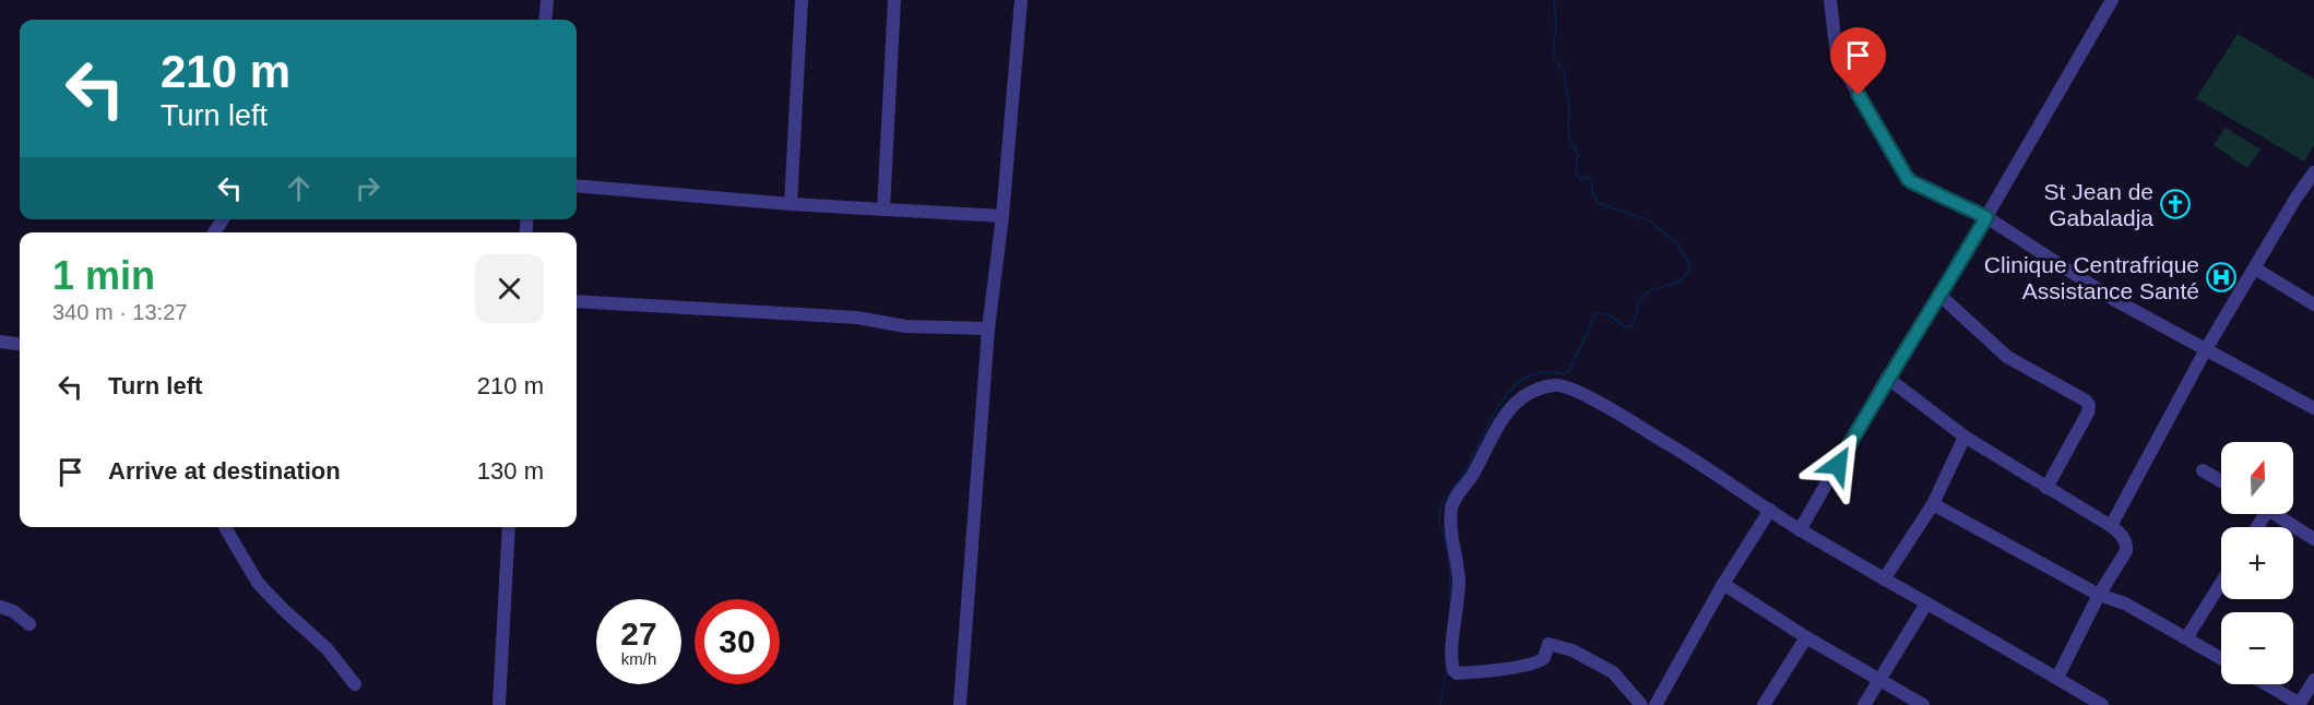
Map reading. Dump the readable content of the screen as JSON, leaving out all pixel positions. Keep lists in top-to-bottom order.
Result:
{
  "places": {
    "church": ["St Jean de Gabaladja"],
    "hospital": ["Clinique Centrafrique Assistance Santé"]
  },
  "north": "top",
  "page": {
    "turn": ["210 m", "Turn left"],
    "heading": ["1 min", "340 m · 13:27"],
    "list": [
      {
        "name": "Turn left",
        "value": "210 m"
      },
      {
        "name": "Arrive at destination",
        "value": "130 m"
      }
    ],
    "map_buttons": ["+", "−"],
    "speed": "27 km/h",
    "limit": "30"
  }
}
